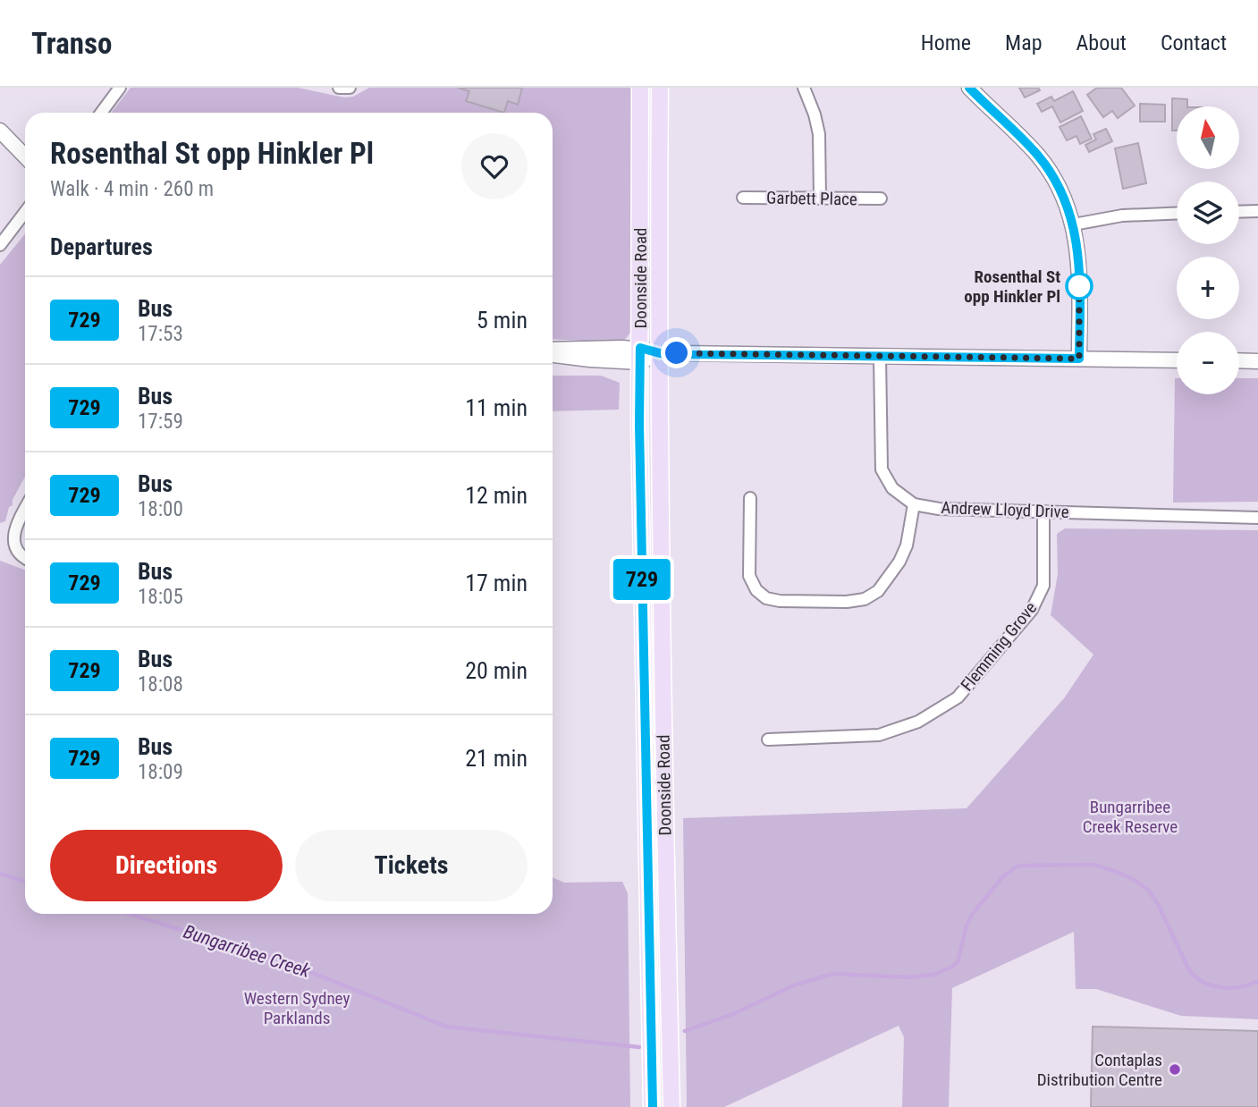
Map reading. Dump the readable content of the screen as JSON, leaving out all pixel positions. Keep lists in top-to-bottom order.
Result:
{
  "streets": {
    "main road": ["Doonside Road"],
    "street": ["Garbett Place", "Andrew Lloyd Drive", "Flemming Grove"]
  },
  "crossings": [
    ["Andrew Lloyd Drive", "Flemming Grove"]
  ],
  "water": ["Bungarribee Creek"],
  "parks": ["Bungarribee Creek Reserve", "Western Sydney Parklands"],
  "places": ["Rosenthal St opp Hinkler Pl", "Contaplas Distribution Centre"],
  "lines": ["bus line 729"],
  "north": "top",
  "page": {
    "header": "Transo",
    "nav": [
      "Home",
      "Map",
      "About",
      "Contact"
    ],
    "on_map": "729",
    "map_buttons": ["+", "−"],
    "heading": [
      ["Rosenthal St opp Hinkler Pl", "Walk · 4 min · 260 m"],
      "Departures"
    ],
    "list": [
      {
        "mark": "729",
        "name": "Bus",
        "note": "17:53",
        "value": "5 min"
      },
      {
        "mark": "729",
        "name": "Bus",
        "note": "17:59",
        "value": "11 min"
      },
      {
        "mark": "729",
        "name": "Bus",
        "note": "18:00",
        "value": "12 min"
      },
      {
        "mark": "729",
        "name": "Bus",
        "note": "18:05",
        "value": "17 min"
      },
      {
        "mark": "729",
        "name": "Bus",
        "note": "18:08",
        "value": "20 min"
      },
      {
        "mark": "729",
        "name": "Bus",
        "note": "18:09",
        "value": "21 min"
      }
    ],
    "buttons": ["Directions", "Tickets"]
  }
}
